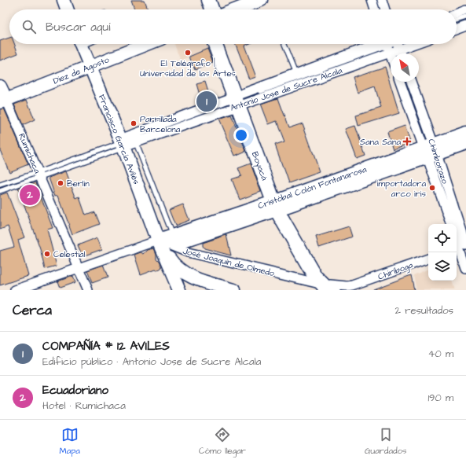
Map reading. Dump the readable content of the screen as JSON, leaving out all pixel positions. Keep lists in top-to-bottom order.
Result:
{
  "streets": {
    "main road": ["Boyacá"],
    "street": [
      "Diez de Agosto",
      "Antonio Jose de Sucre Alcala",
      "Francisco García Avilés",
      "Rumichaca",
      "Chimborazo",
      "Cristóbal Colón Fontanarosa",
      "José Joaquín de Olmedo",
      "Chiriboga"
    ]
  },
  "crossings": [
    ["Diez de Agosto", "Francisco García Avilés"],
    ["Diez de Agosto", "Rumichaca"],
    ["Antonio Jose de Sucre Alcala", "Francisco García Avilés"],
    ["Antonio Jose de Sucre Alcala", "Rumichaca"],
    ["Antonio Jose de Sucre Alcala", "Boyacá"],
    ["Francisco García Avilés", "Cristóbal Colón Fontanarosa"],
    ["Francisco García Avilés", "José Joaquín de Olmedo"],
    ["Rumichaca", "Cristóbal Colón Fontanarosa"],
    ["Chimborazo", "Cristóbal Colón Fontanarosa"],
    ["Boyacá", "Cristóbal Colón Fontanarosa"],
    ["Boyacá", "José Joaquín de Olmedo"],
    ["Boyacá", "Chiriboga"],
    ["Cristóbal Colón Fontanarosa", "José Joaquín de Olmedo"],
    ["José Joaquín de Olmedo", "Chiriboga"]
  ],
  "places": {
    "other": [
      "El Telégrafo | Universidad de las Artes",
      "Parrillada Barcelona",
      "Berlin",
      "importadora arco iris",
      "Celestial"
    ],
    "health": ["Sana Sana"]
  },
  "north": "top left",
  "page": {
    "search": "Buscar aquí",
    "pins": ["1", "2"],
    "heading": ["Cerca", "2 resultados"],
    "list": [
      {
        "mark": "1",
        "name": "COMPAÑÍA # 12 AVILES",
        "note": "Edificio público · Antonio Jose de Sucre Alcala",
        "value": "40 m"
      },
      {
        "mark": "2",
        "name": "Ecuadoriano",
        "note": "Hotel · Rumichaca",
        "value": "190 m"
      }
    ],
    "nav": ["Mapa", "Cómo llegar", "Guardados"]
  }
}
